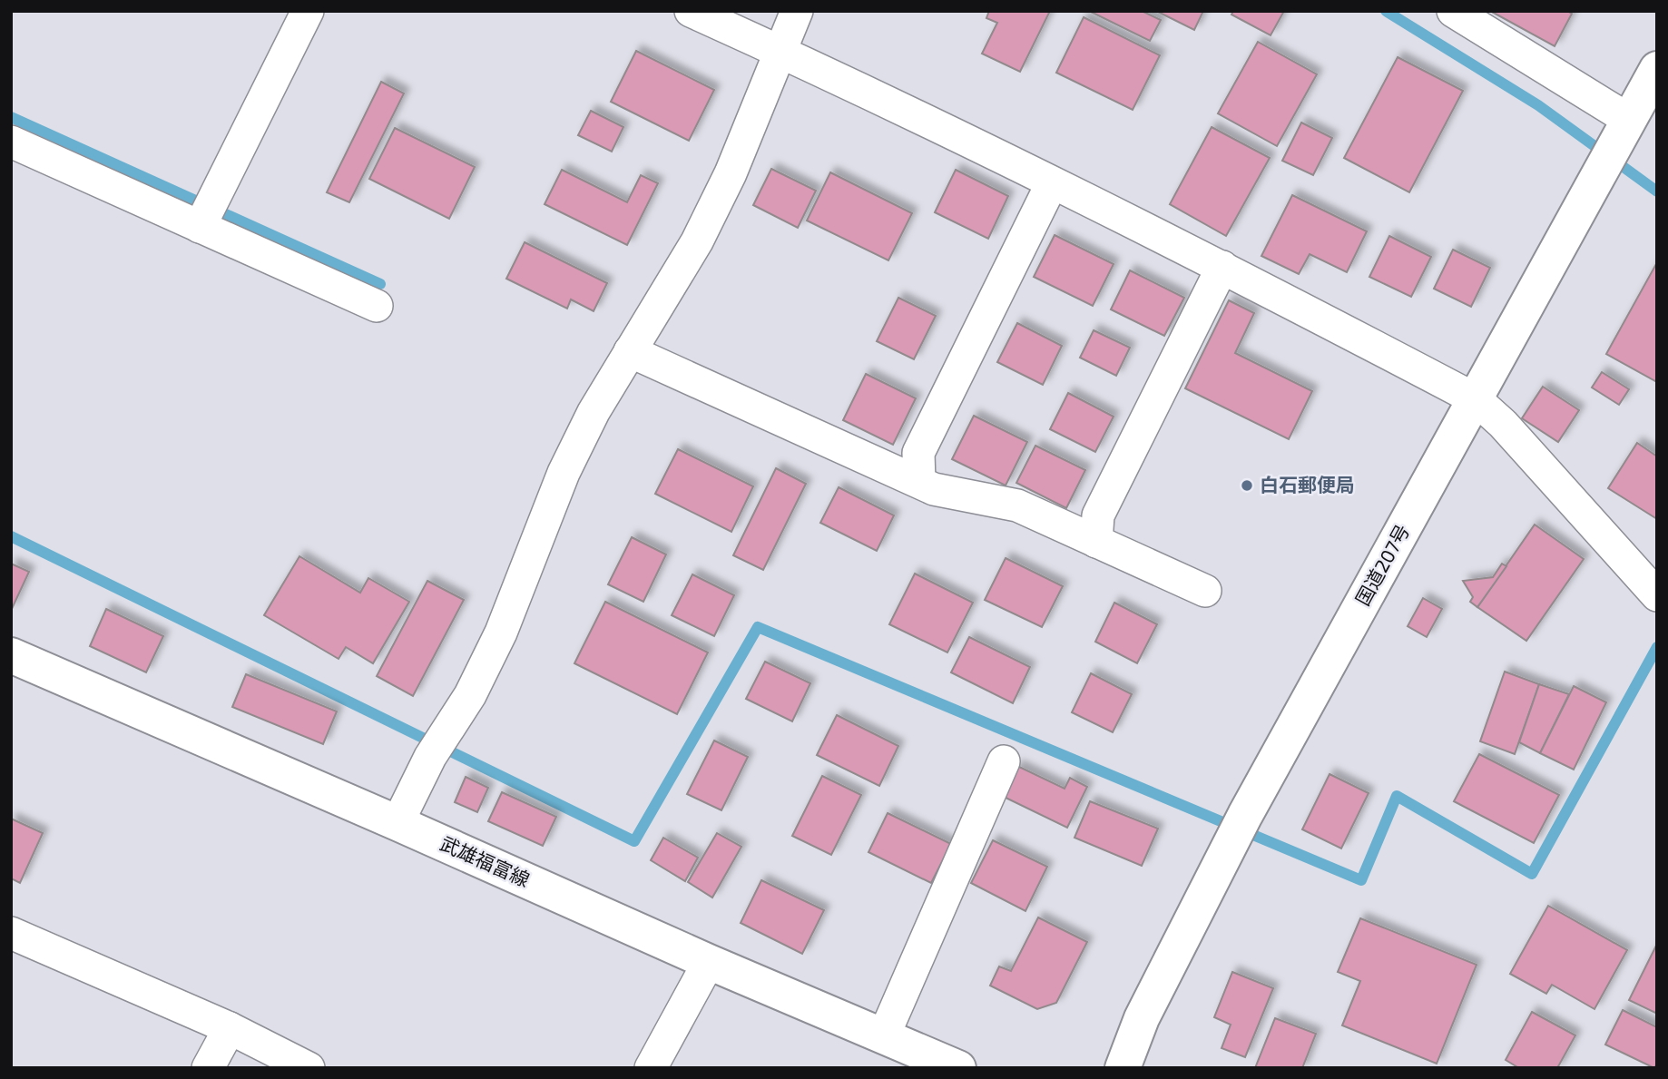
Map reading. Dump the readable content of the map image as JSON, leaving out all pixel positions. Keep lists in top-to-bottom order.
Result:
{
  "streets": {
    "main road": ["国道207号", "武雄福富線"]
  },
  "places": ["白石郵便局"]
}
